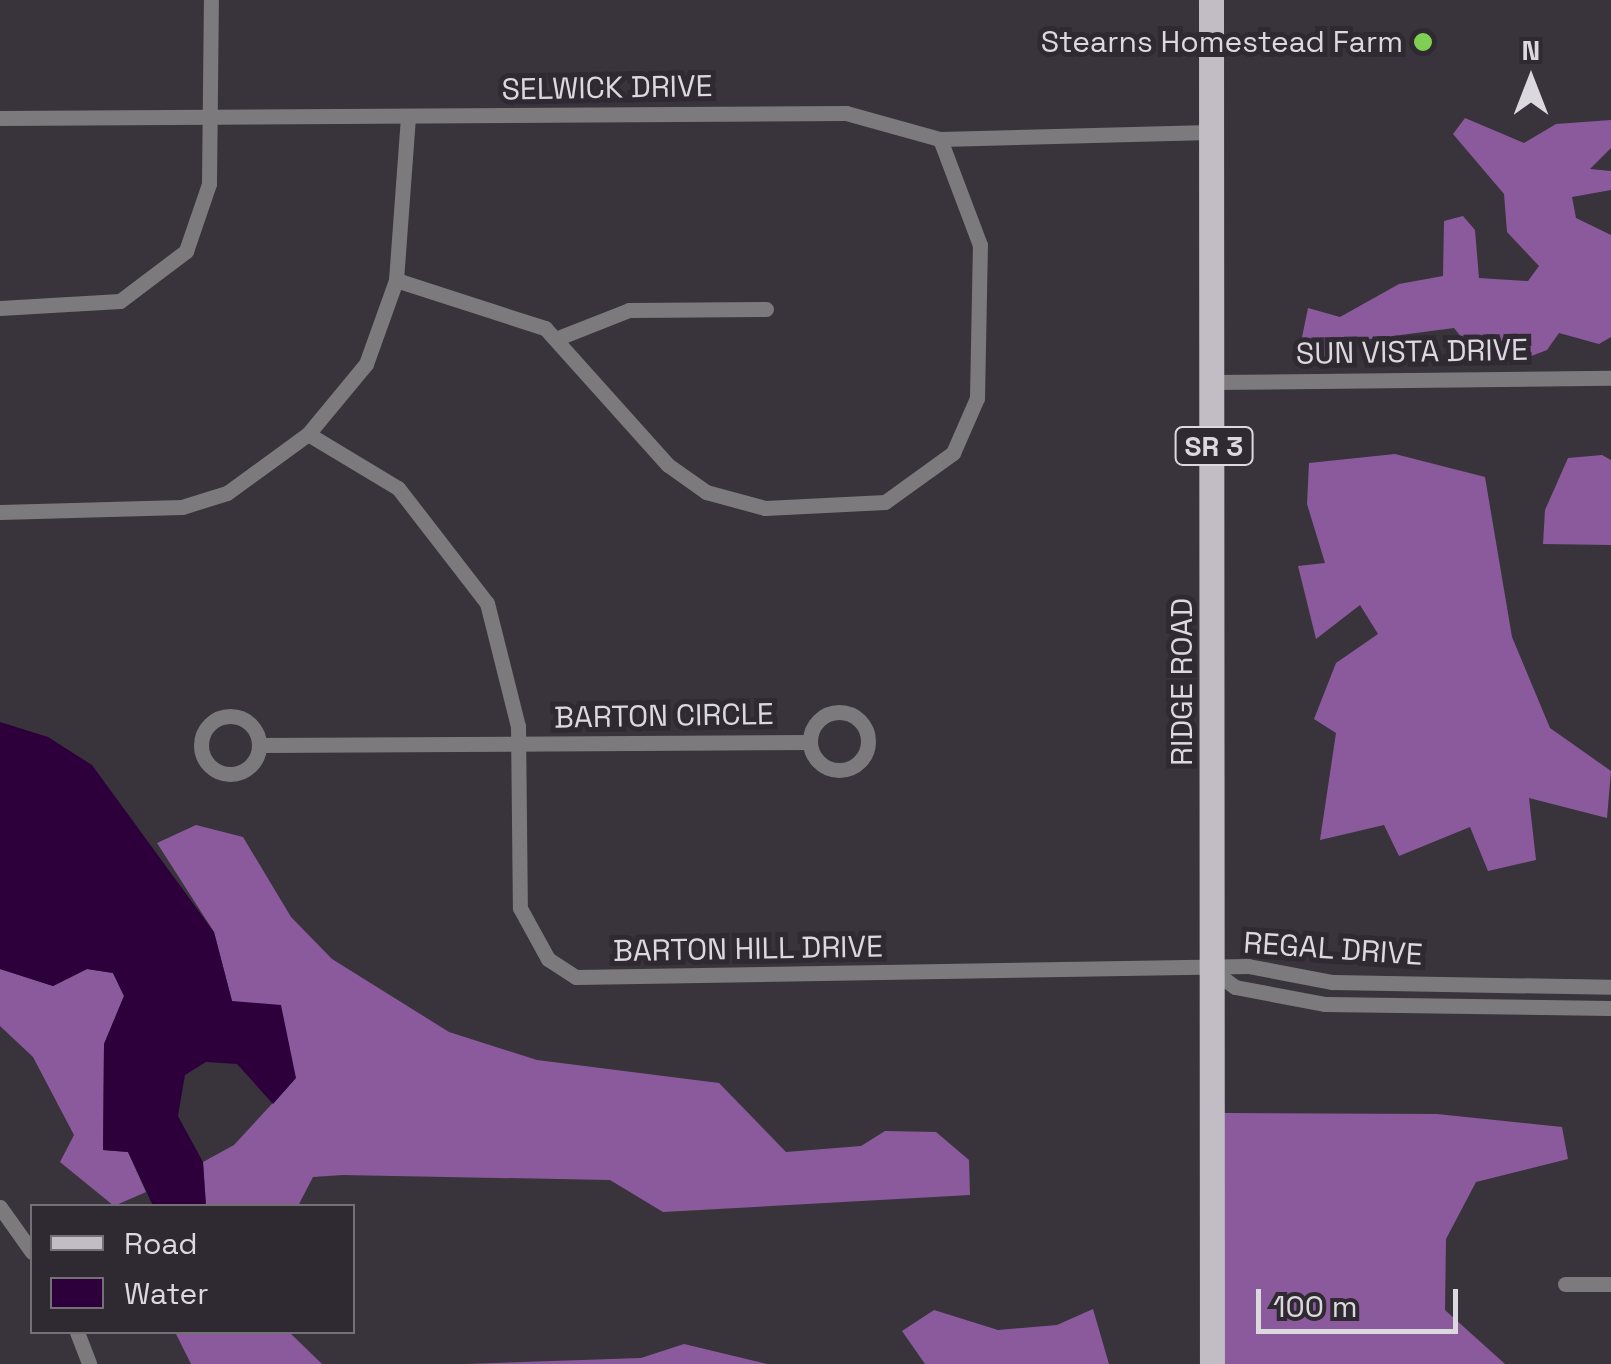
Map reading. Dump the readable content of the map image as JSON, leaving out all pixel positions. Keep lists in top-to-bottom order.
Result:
{
  "streets": {
    "main road": ["SR 3", "RIDGE ROAD"],
    "street": [
      "SELWICK DRIVE",
      "SUN VISTA DRIVE",
      "BARTON CIRCLE",
      "BARTON HILL DRIVE",
      "REGAL DRIVE"
    ]
  },
  "crossings": [
    ["SELWICK DRIVE", "RIDGE ROAD"],
    ["SUN VISTA DRIVE", "RIDGE ROAD"],
    ["RIDGE ROAD", "BARTON HILL DRIVE"],
    ["RIDGE ROAD", "REGAL DRIVE"],
    ["BARTON CIRCLE", "BARTON HILL DRIVE"],
    ["BARTON HILL DRIVE", "REGAL DRIVE"]
  ],
  "places": ["Stearns Homestead Farm"],
  "legend": ["Road", "Water"],
  "scale_bar": "100 m",
  "north": "top"
}
